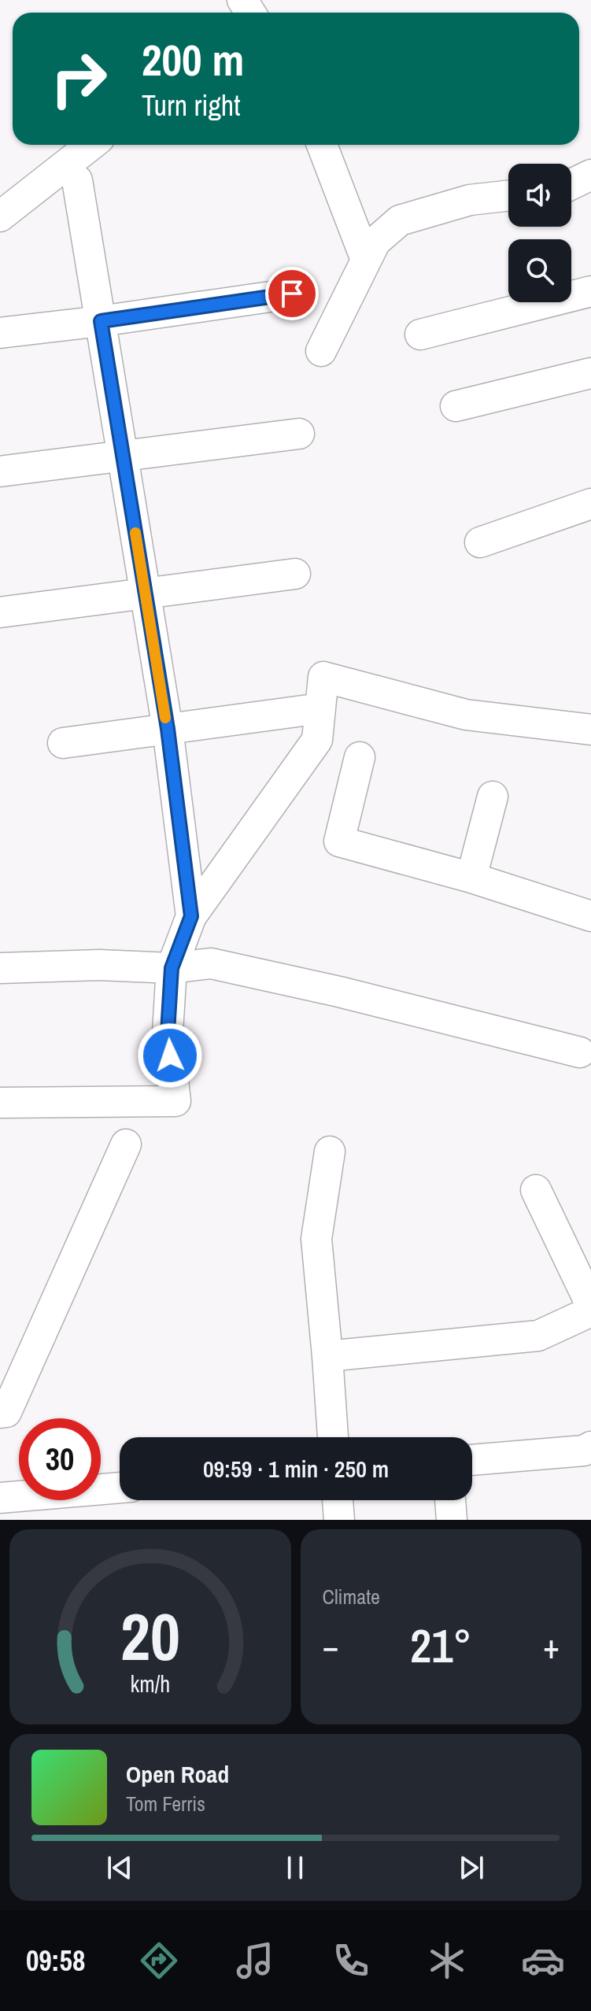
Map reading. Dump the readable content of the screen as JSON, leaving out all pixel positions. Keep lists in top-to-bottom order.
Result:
{
  "page": {
    "turn": ["200 m", "Turn right"],
    "limit": "30",
    "trip": "09:59 · 1 min · 250 m",
    "tile": "Climate",
    "heat": ["−", "21°", "+"],
    "song": ["Open Road", "Tom Ferris"],
    "tabs": "09:58",
    "gauge": ["20", "km/h"]
  }
}
